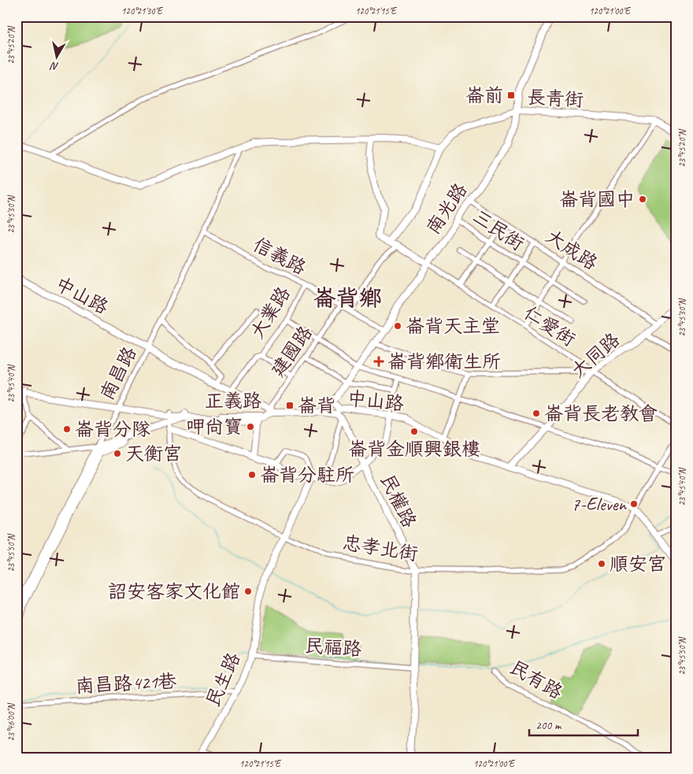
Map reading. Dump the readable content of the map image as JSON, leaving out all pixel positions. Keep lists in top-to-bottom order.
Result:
{
  "streets": {
    "street": [
      "長青街",
      "南光路",
      "三民街",
      "大成路",
      "信義路",
      "中山路",
      "大業路",
      "仁愛街",
      "建國路",
      "大同路",
      "南昌路",
      "正義路",
      "民權路",
      "忠孝北街",
      "民福路",
      "民生路",
      "民有路",
      "南昌路421巷"
    ]
  },
  "crossings": [
    ["長青街", "南光路"],
    ["南光路", "三民街"],
    ["南光路", "大成路"],
    ["南光路", "信義路"],
    ["南光路", "中山路"],
    ["南光路", "仁愛街"],
    ["大成路", "大同路"],
    ["信義路", "大業路"],
    ["信義路", "建國路"],
    ["信義路", "南昌路"],
    ["中山路", "大業路"],
    ["中山路", "建國路"],
    ["中山路", "大同路"],
    ["中山路", "南昌路"],
    ["中山路", "正義路"],
    ["中山路", "忠孝北街"],
    ["仁愛街", "大同路"],
    ["建國路", "正義路"],
    ["正義路", "忠孝北街"],
    ["民權路", "忠孝北街"],
    ["民權路", "民福路"],
    ["民權路", "民生路"],
    ["忠孝北街", "民生路"],
    ["民福路", "民生路"],
    ["民生路", "南昌路421巷"]
  ],
  "districts": ["崙背鄉"],
  "places": {
    "transit": ["崙前", "崙背"],
    "other": [
      "崙背國中",
      "崙背天主堂",
      "崙背長老教會",
      "呷尚寶",
      "崙背分隊",
      "崙背金順興銀樓",
      "天衡宮",
      "崙背分駐所",
      "7-Eleven",
      "順安宮",
      "詔安客家文化館"
    ],
    "health": ["崙背鄉衛生所"]
  },
  "scale_bar": "200 m",
  "north": "bottom",
  "coordinates": [
    "120°21'30\"E",
    "120°21'15\"E",
    "120°21'00\"E",
    "23°45'20\"N",
    "23°45'30\"N",
    "23°45'40\"N",
    "23°45'50\"N",
    "23°46'00\"N"
  ]
}
